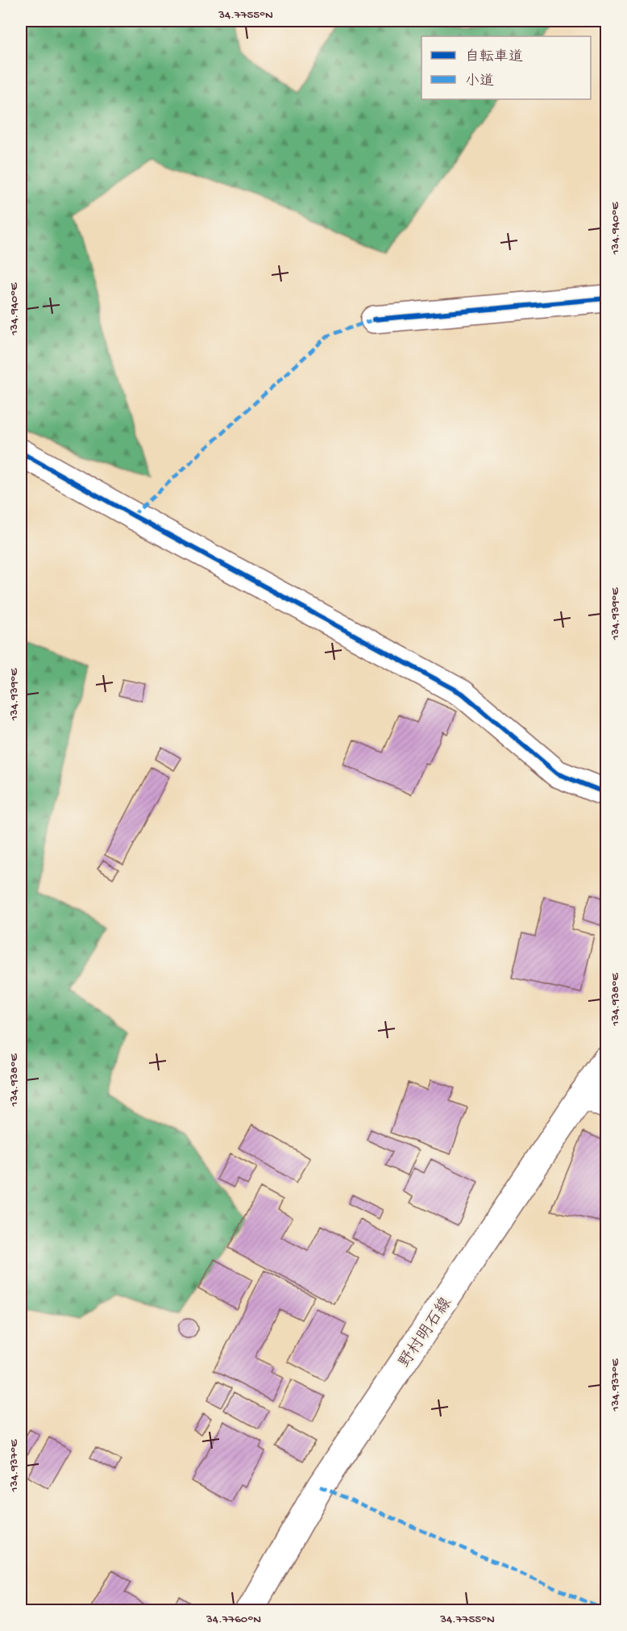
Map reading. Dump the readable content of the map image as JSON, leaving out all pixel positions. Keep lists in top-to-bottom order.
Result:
{
  "streets": {
    "street": ["野村明石線"]
  },
  "legend": ["自転車道", "小道"],
  "coordinates": [
    "34.7755°N",
    "134.940°E",
    "134.939°E",
    "134.938°E",
    "134.937°E",
    "34.7760°N"
  ]
}
